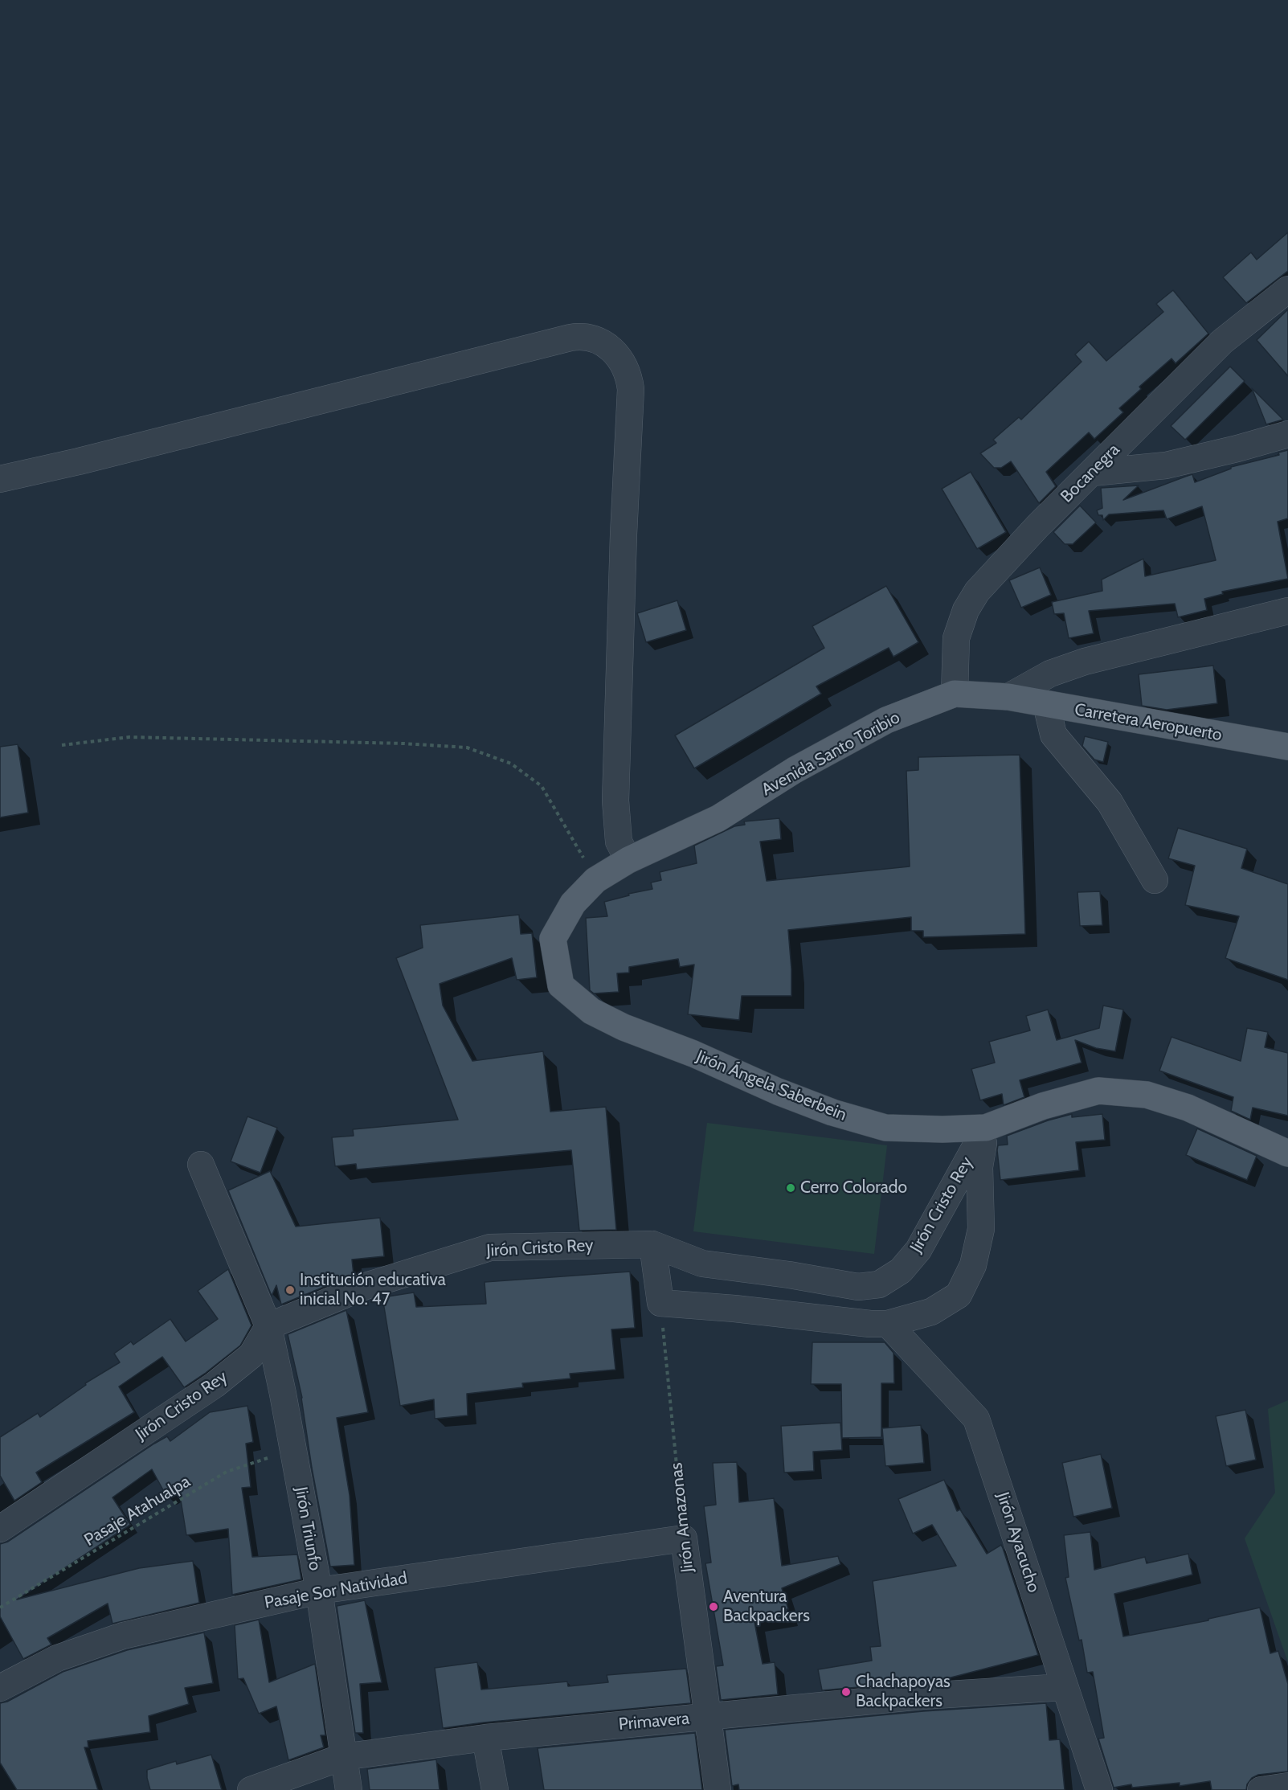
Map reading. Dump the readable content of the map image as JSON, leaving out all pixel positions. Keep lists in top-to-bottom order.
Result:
{
  "streets": {
    "main road": ["Carretera Aeropuerto", "Avenida Santo Toribio", "Jirón Ángela Saberbein"],
    "street": [
      "Bocanegra",
      "Jirón Cristo Rey",
      "Jirón Amazonas",
      "Jirón Triunfo",
      "Jirón Ayacucho",
      "Pasaje Sor Natividad",
      "Primavera"
    ],
    "path": ["Pasaje Atahualpa"]
  },
  "crossings": [
    ["Bocanegra", "Avenida Santo Toribio"],
    ["Carretera Aeropuerto", "Avenida Santo Toribio"],
    ["Avenida Santo Toribio", "Jirón Ángela Saberbein"],
    ["Jirón Ángela Saberbein", "Jirón Cristo Rey"],
    ["Jirón Cristo Rey", "Jirón Triunfo"],
    ["Pasaje Atahualpa", "Jirón Triunfo"],
    ["Jirón Amazonas", "Pasaje Sor Natividad"],
    ["Jirón Amazonas", "Primavera"],
    ["Jirón Triunfo", "Pasaje Sor Natividad"],
    ["Jirón Triunfo", "Primavera"],
    ["Jirón Ayacucho", "Primavera"]
  ],
  "places": [
    "Cerro Colorado",
    "Institución educativa inicial No. 47",
    "Aventura Backpackers",
    "Chachapoyas Backpackers"
  ]
}
